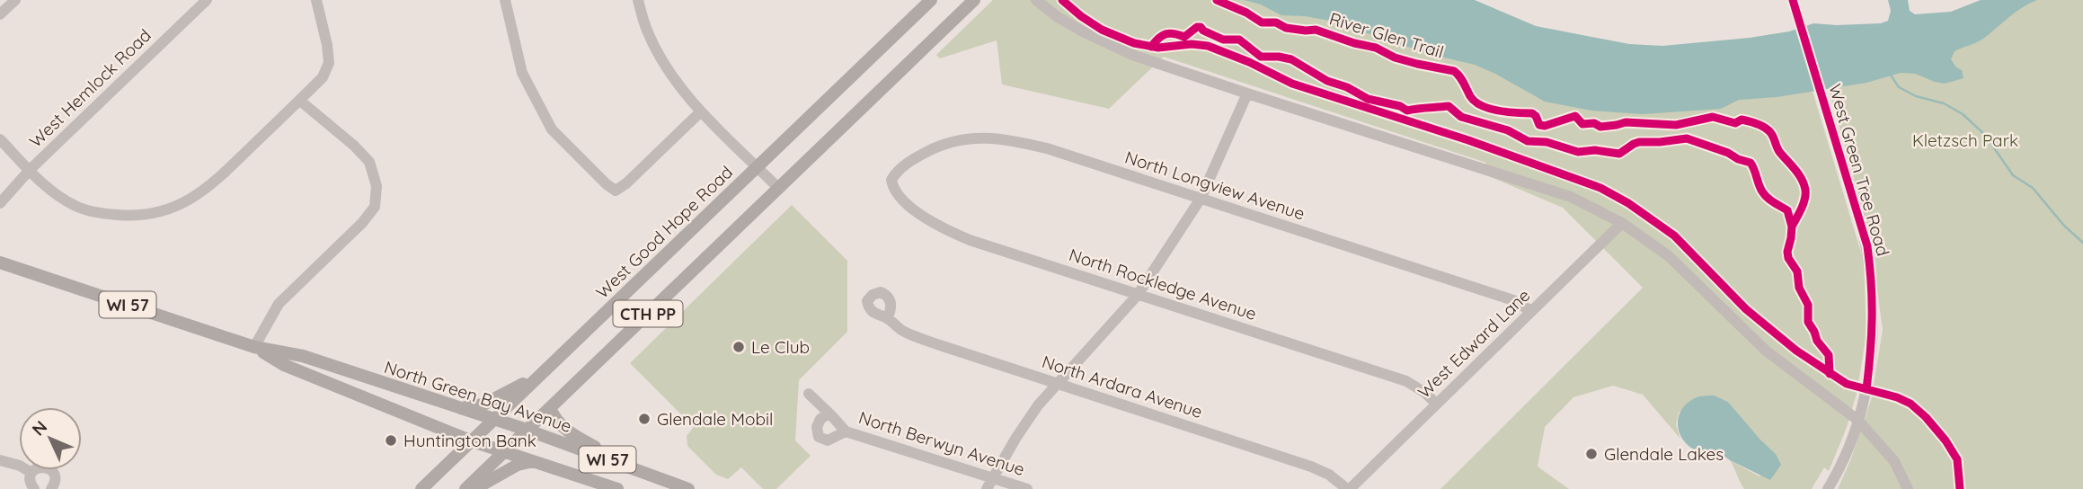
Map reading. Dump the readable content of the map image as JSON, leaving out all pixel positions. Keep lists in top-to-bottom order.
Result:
{
  "streets": {
    "main road": [
      "West Good Hope Road",
      "WI 57",
      "CTH PP",
      "North Green Bay Avenue"
    ],
    "street": [
      "West Hemlock Road",
      "West Green Tree Road",
      "North Longview Avenue",
      "North Rockledge Avenue",
      "West Edward Lane",
      "North Ardara Avenue",
      "North Berwyn Avenue"
    ],
    "cycle path": ["River Glen Trail"]
  },
  "crossings": [
    ["North Longview Avenue", "North Rockledge Avenue"],
    ["North Longview Avenue", "West Edward Lane"],
    ["West Good Hope Road", "North Green Bay Avenue"],
    ["North Rockledge Avenue", "West Edward Lane"],
    ["CTH PP", "North Green Bay Avenue"],
    ["West Edward Lane", "North Ardara Avenue"]
  ],
  "parks": ["Kletzsch Park"],
  "places": [
    "Le Club",
    "Glendale Mobil",
    "Huntington Bank",
    "Glendale Lakes"
  ],
  "north": "top left"
}
